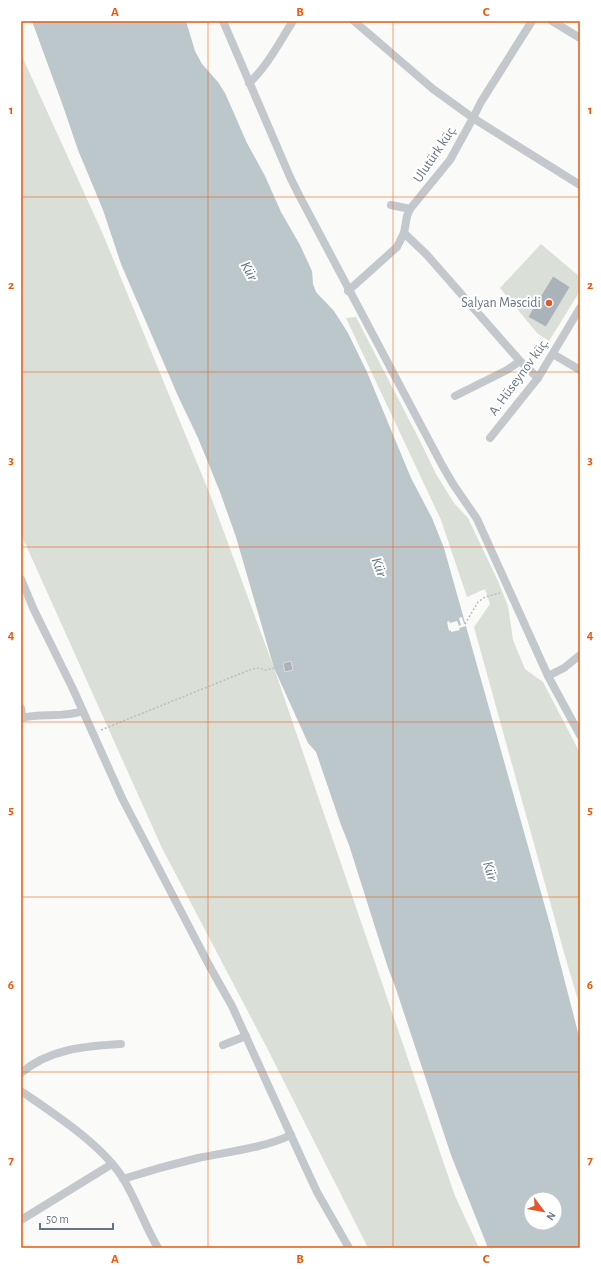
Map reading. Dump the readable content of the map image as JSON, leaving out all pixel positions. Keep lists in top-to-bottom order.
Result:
{
  "streets": {
    "street": ["Ulutürk küç.", "A. Hüseynov küç."]
  },
  "water": ["Kür"],
  "places": ["Salyan Məscidi"],
  "scale_bar": "50 m",
  "north": "bottom right",
  "grid": {
    "columns": ["A", "B", "C"],
    "rows": [
      "1",
      "2",
      "3",
      "4",
      "5",
      "6",
      "7"
    ]
  }
}
